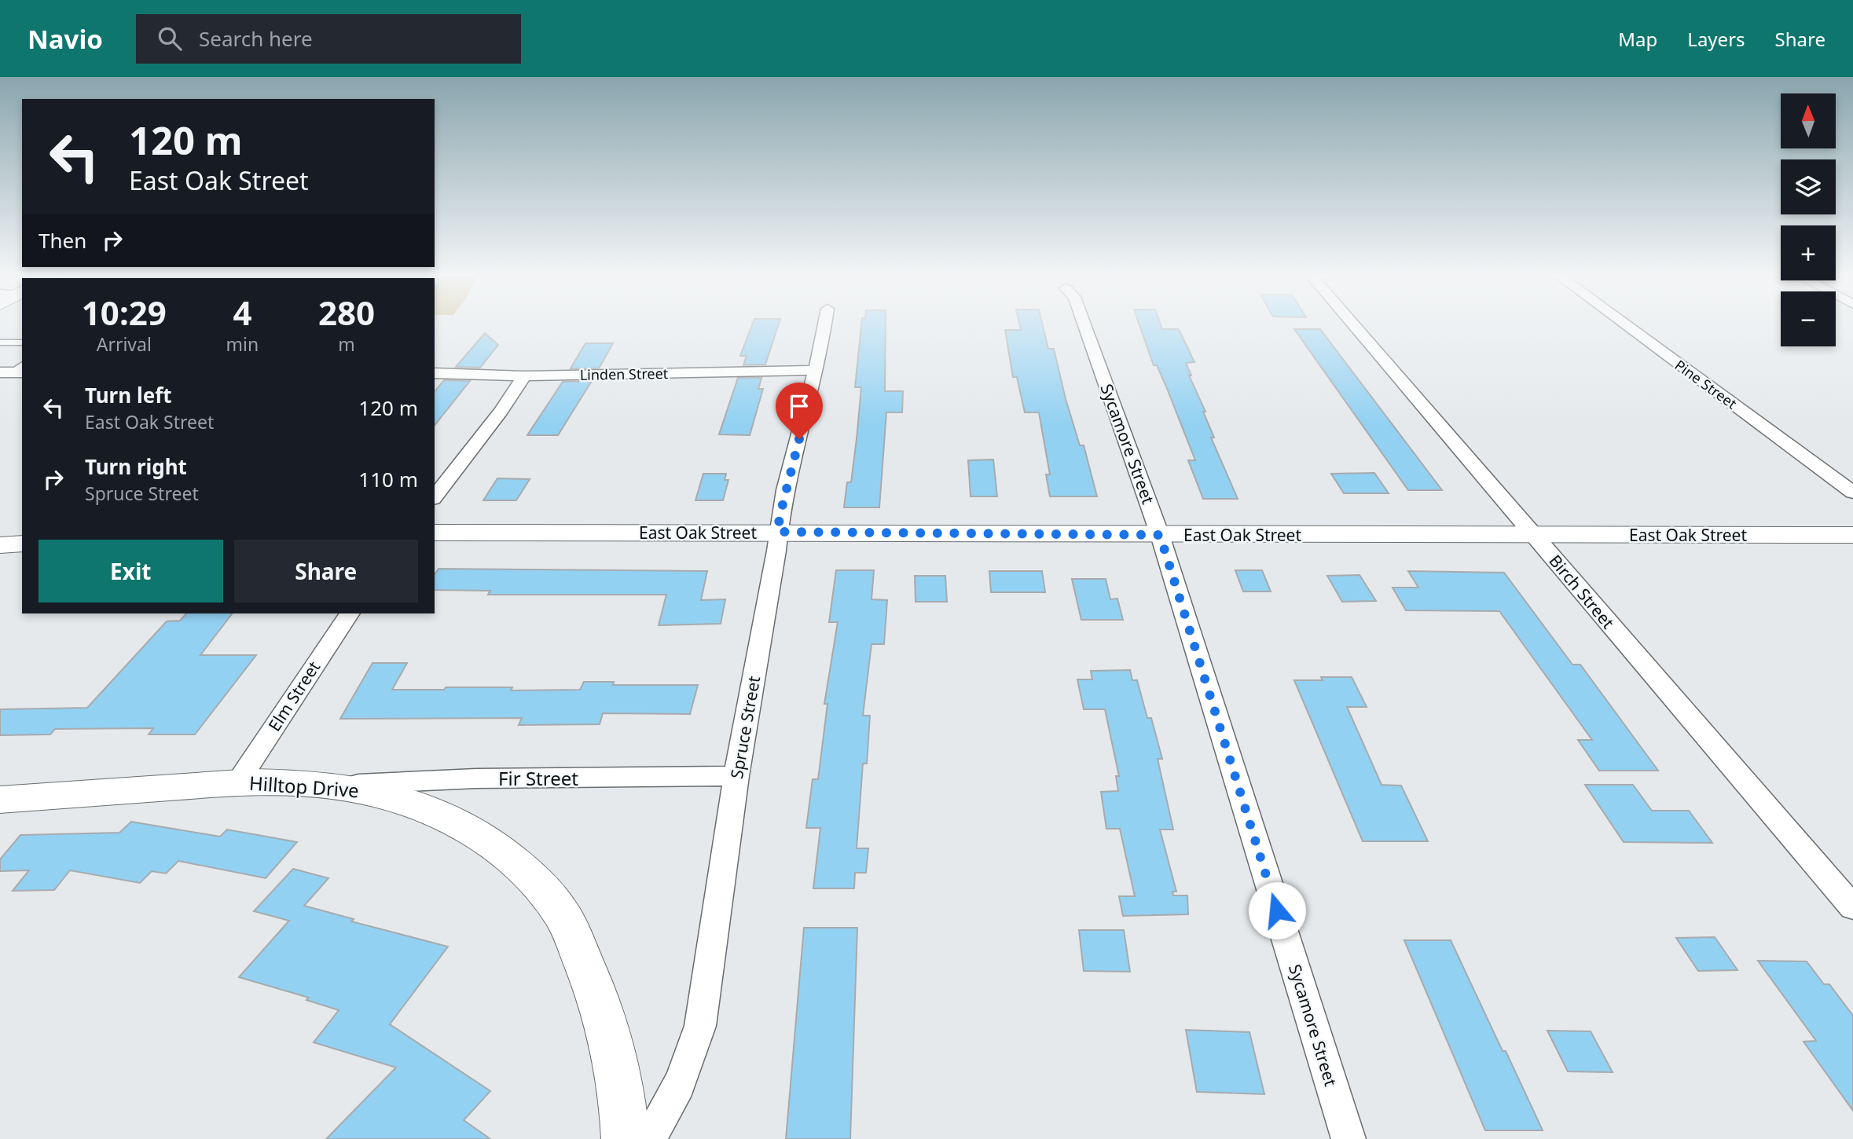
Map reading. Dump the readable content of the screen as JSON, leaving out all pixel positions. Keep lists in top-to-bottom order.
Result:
{
  "streets": {
    "street": [
      "Linden Street",
      "Pine Street",
      "Sycamore Street",
      "East Oak Street",
      "Birch Street",
      "Elm Street",
      "Spruce Street",
      "Fir Street",
      "Hilltop Drive"
    ]
  },
  "crossings": [
    ["Linden Street", "Spruce Street"],
    ["Sycamore Street", "East Oak Street"],
    ["East Oak Street", "Birch Street"],
    ["East Oak Street", "Spruce Street"],
    ["Elm Street", "Hilltop Drive"],
    ["Spruce Street", "Fir Street"],
    ["Fir Street", "Hilltop Drive"]
  ],
  "north": "top",
  "page": {
    "header": "Navio",
    "search": "Search here",
    "nav": ["Map", "Layers", "Share"],
    "map_buttons": ["+", "−"],
    "turn": ["120 m", "East Oak Street"],
    "then": "Then",
    "eta": [
      "10:29",
      "Arrival",
      "4",
      "min",
      "280",
      "m"
    ],
    "list": [
      {
        "name": "Turn left",
        "note": "East Oak Street",
        "value": "120 m"
      },
      {
        "name": "Turn right",
        "note": "Spruce Street",
        "value": "110 m"
      }
    ],
    "buttons": ["Exit", "Share"]
  }
}
